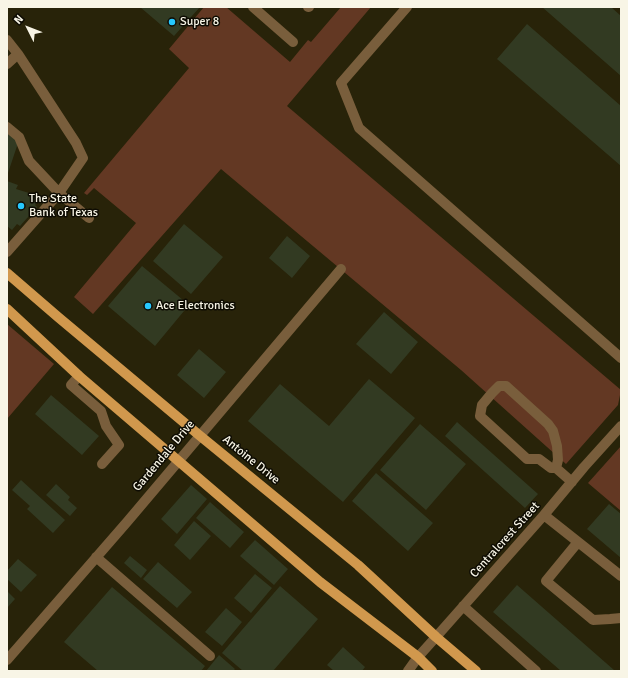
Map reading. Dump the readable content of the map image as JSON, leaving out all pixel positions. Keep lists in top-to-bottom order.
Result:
{
  "streets": {
    "main road": ["Antoine Drive"],
    "street": ["Gardendale Drive", "Centralcrest Street"]
  },
  "crossings": [
    ["Gardendale Drive", "Antoine Drive"],
    ["Antoine Drive", "Centralcrest Street"]
  ],
  "places": ["Super 8", "The State Bank of Texas", "Ace Electronics"],
  "north": "top left"
}
